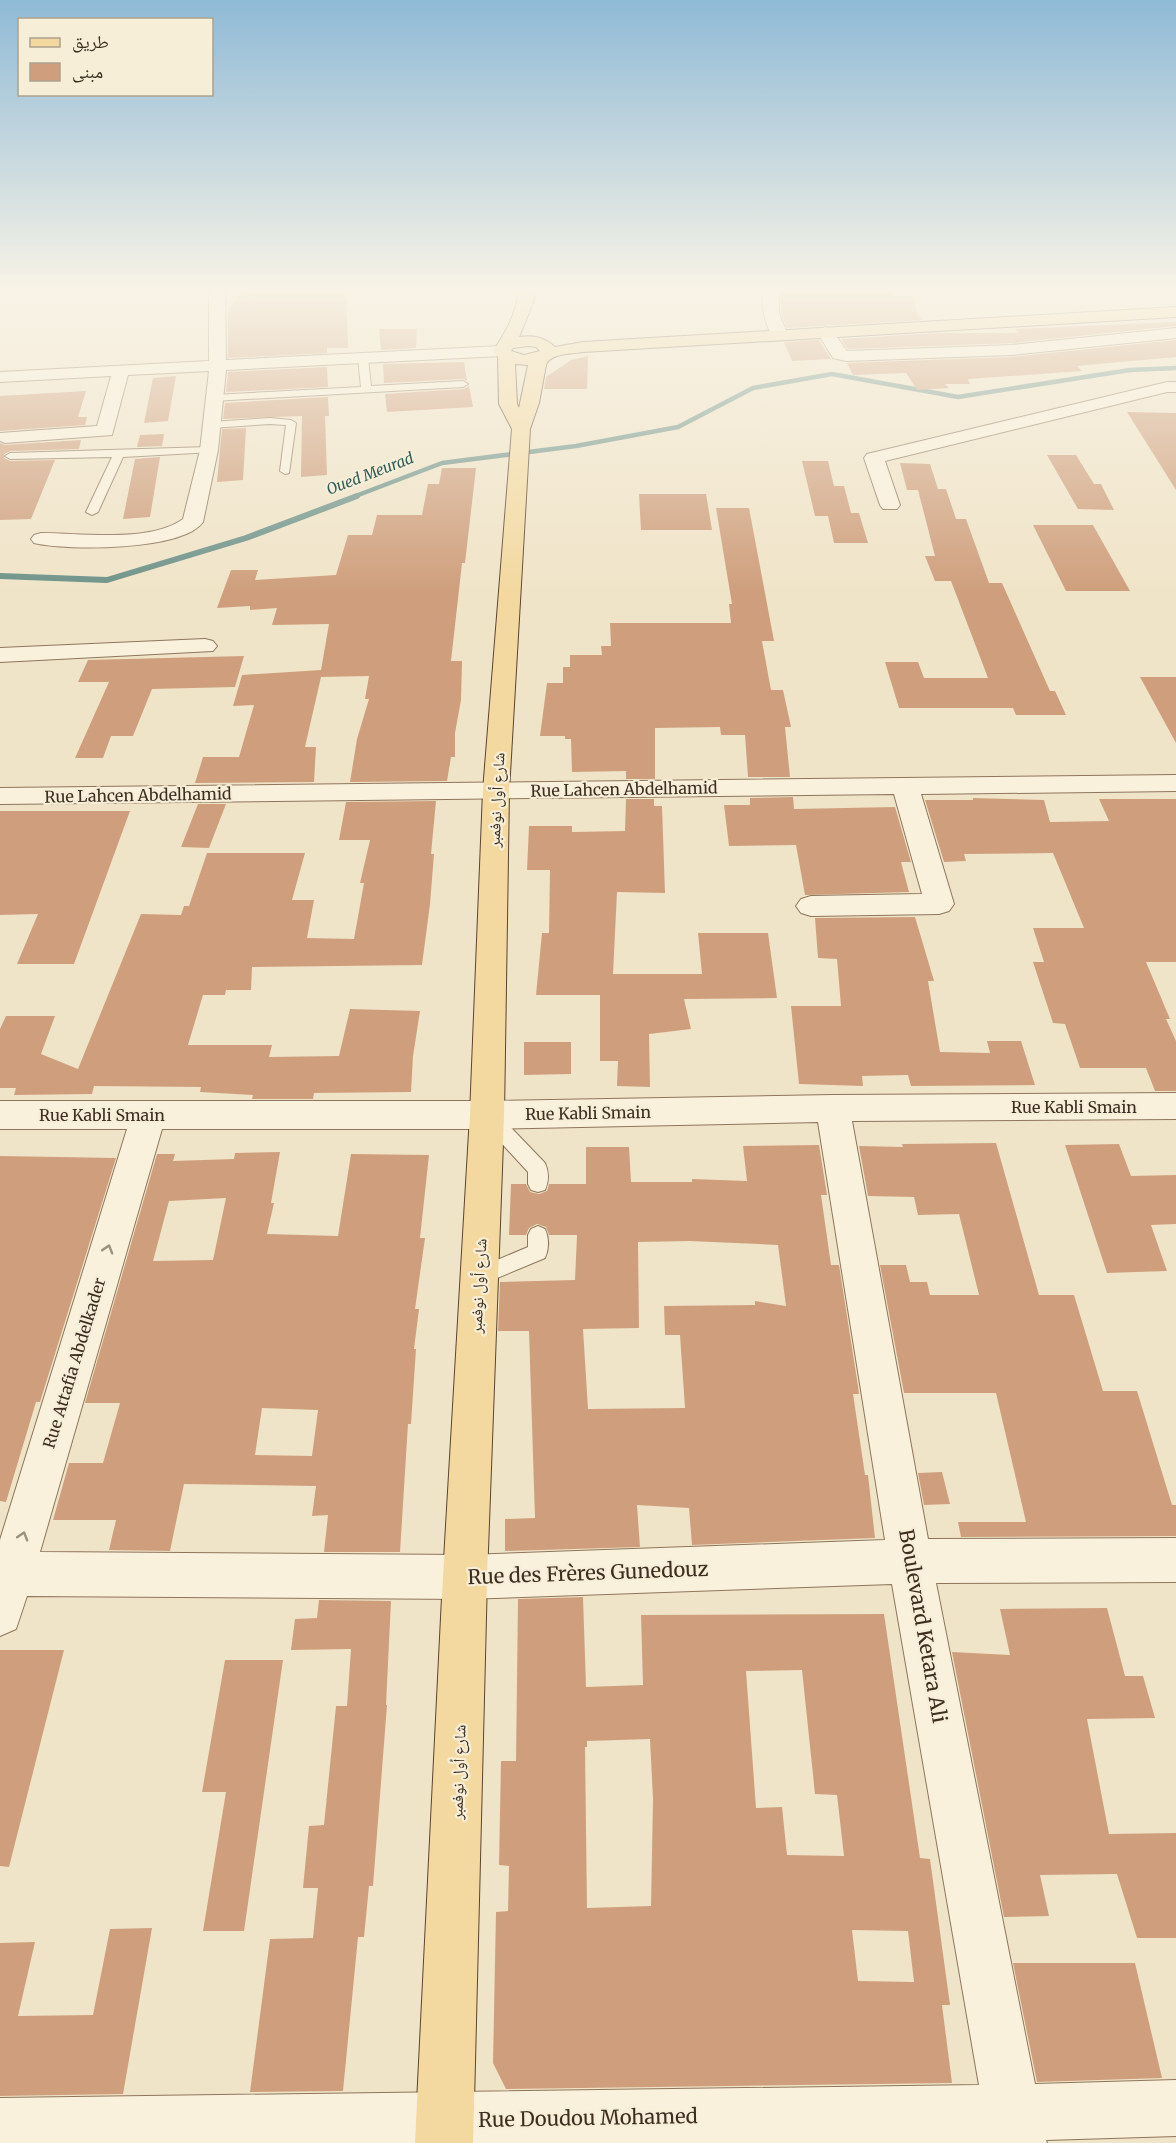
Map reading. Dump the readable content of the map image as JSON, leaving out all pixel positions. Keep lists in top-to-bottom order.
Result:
{
  "streets": {
    "main road": ["شارع أول نوفمبر"],
    "street": [
      "Rue Lahcen Abdelhamid",
      "Rue Kabli Smain",
      "Rue Attafia Abdelkader",
      "Rue des Frères Gunedouz",
      "Boulevard Ketara Ali",
      "Rue Doudou Mohamed"
    ]
  },
  "crossings": [
    ["Rue Lahcen Abdelhamid", "شارع أول نوفمبر"],
    ["شارع أول نوفمبر", "Rue Kabli Smain"],
    ["شارع أول نوفمبر", "Rue des Frères Gunedouz"],
    ["شارع أول نوفمبر", "Rue Doudou Mohamed"],
    ["Rue Kabli Smain", "Rue Attafia Abdelkader"],
    ["Rue Kabli Smain", "Boulevard Ketara Ali"],
    ["Rue Attafia Abdelkader", "Rue des Frères Gunedouz"],
    ["Rue des Frères Gunedouz", "Boulevard Ketara Ali"],
    ["Boulevard Ketara Ali", "Rue Doudou Mohamed"]
  ],
  "one_way": ["Rue Attafia Abdelkader"],
  "water": ["Oued Meurad"],
  "legend": ["طريق", "مبنى"]
}
